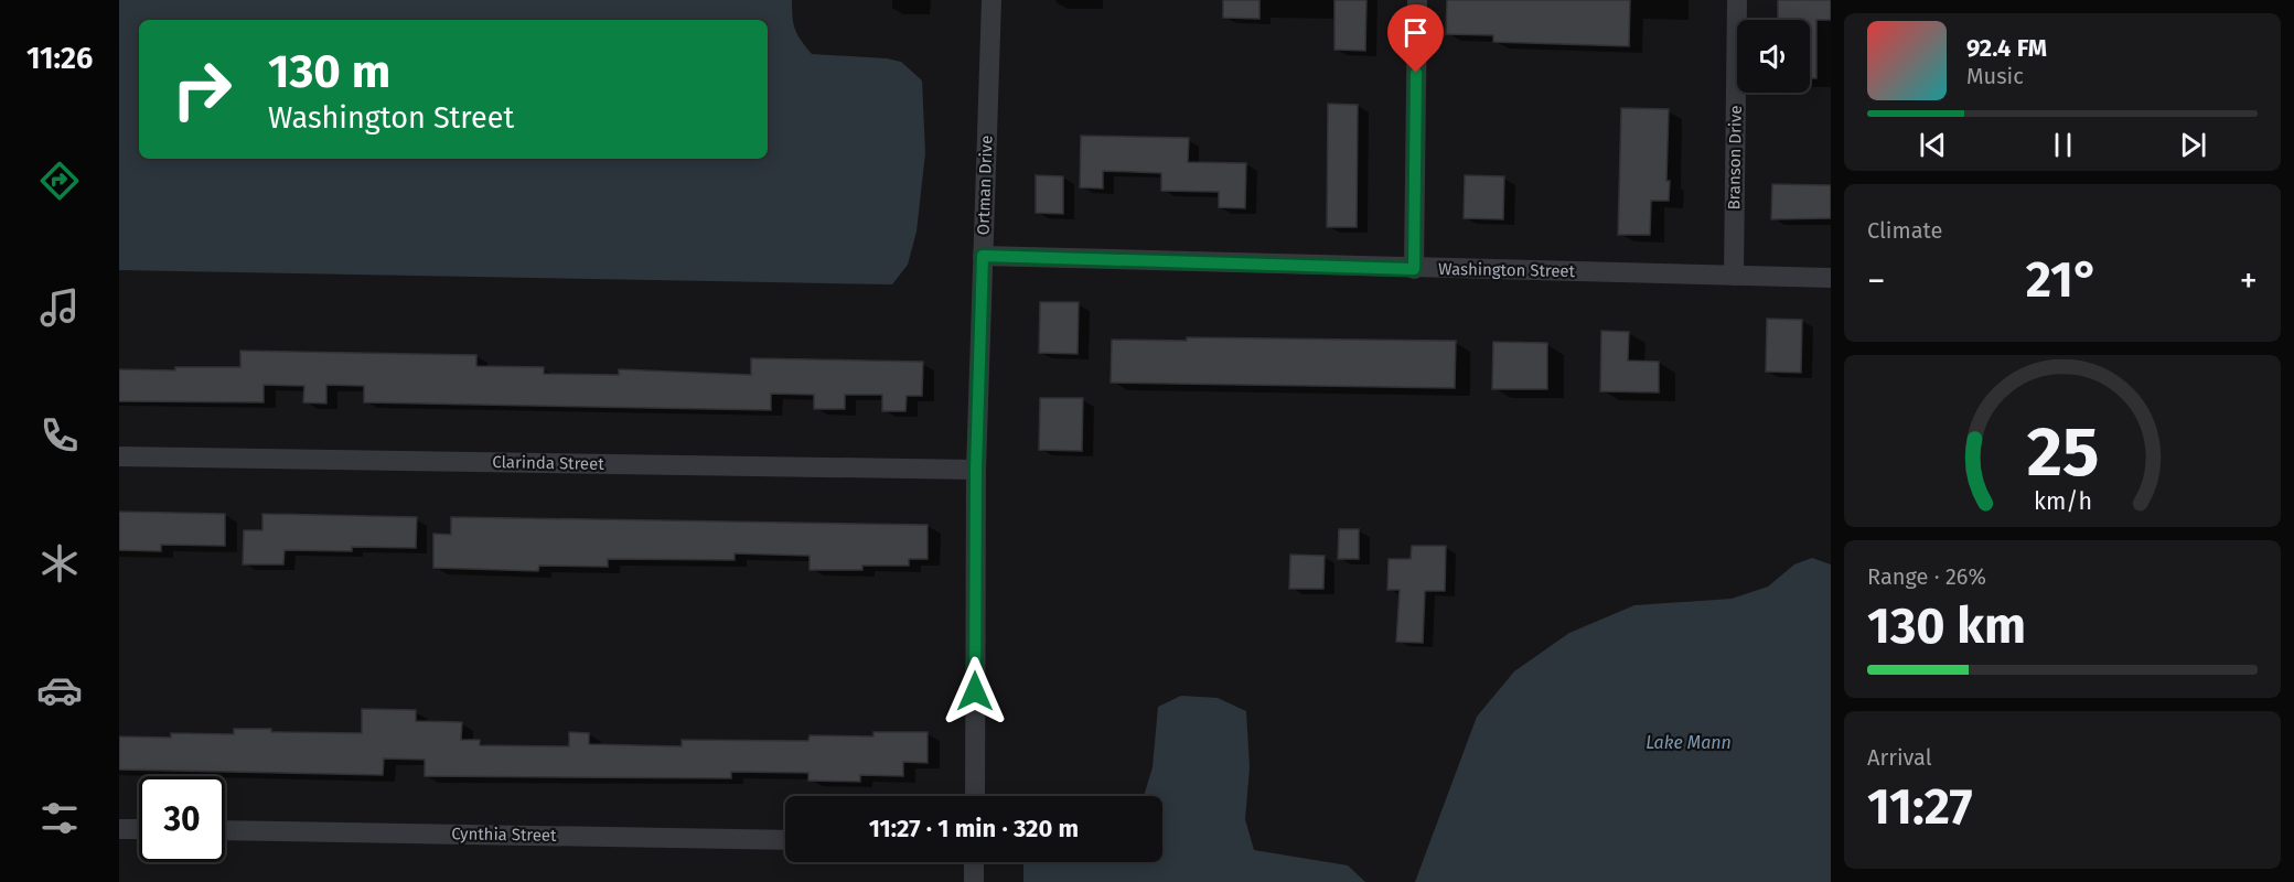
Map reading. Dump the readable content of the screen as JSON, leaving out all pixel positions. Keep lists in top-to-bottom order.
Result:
{
  "streets": {
    "street": [
      "Branson Drive",
      "Ortman Drive",
      "Washington Street",
      "Clarinda Street",
      "Cynthia Street"
    ]
  },
  "crossings": [
    ["Branson Drive", "Washington Street"],
    ["Ortman Drive", "Washington Street"],
    ["Ortman Drive", "Clarinda Street"]
  ],
  "water": ["Lake Mann"],
  "page": {
    "tabs": "11:26",
    "turn": ["130 m", "Washington Street"],
    "song": ["92.4 FM", "Music"],
    "tile": [
      "Climate",
      ["Range · 26%", "130 km"],
      ["Arrival", "11:27"]
    ],
    "heat": ["−", "21°", "+"],
    "limit": "30",
    "trip": "11:27 · 1 min · 320 m",
    "gauge": ["25", "km/h"]
  }
}
